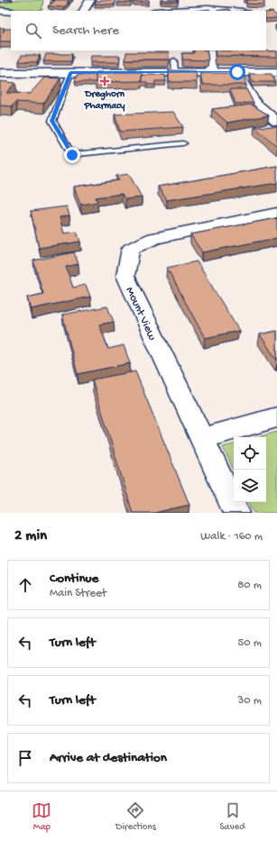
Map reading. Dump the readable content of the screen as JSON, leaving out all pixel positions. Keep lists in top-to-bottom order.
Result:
{
  "streets": {
    "street": ["Mount View"]
  },
  "places": {
    "health": ["Dreghorn Pharmacy"]
  },
  "page": {
    "search": "Search here",
    "heading": ["2 min", "Walk · 160 m"],
    "list": [
      ["Continue", "Main Street", "80 m"],
      ["Turn left", "50 m"],
      ["Turn left", "30 m"],
      "Arrive at destination"
    ],
    "nav": ["Map", "Directions", "Saved"]
  }
}
